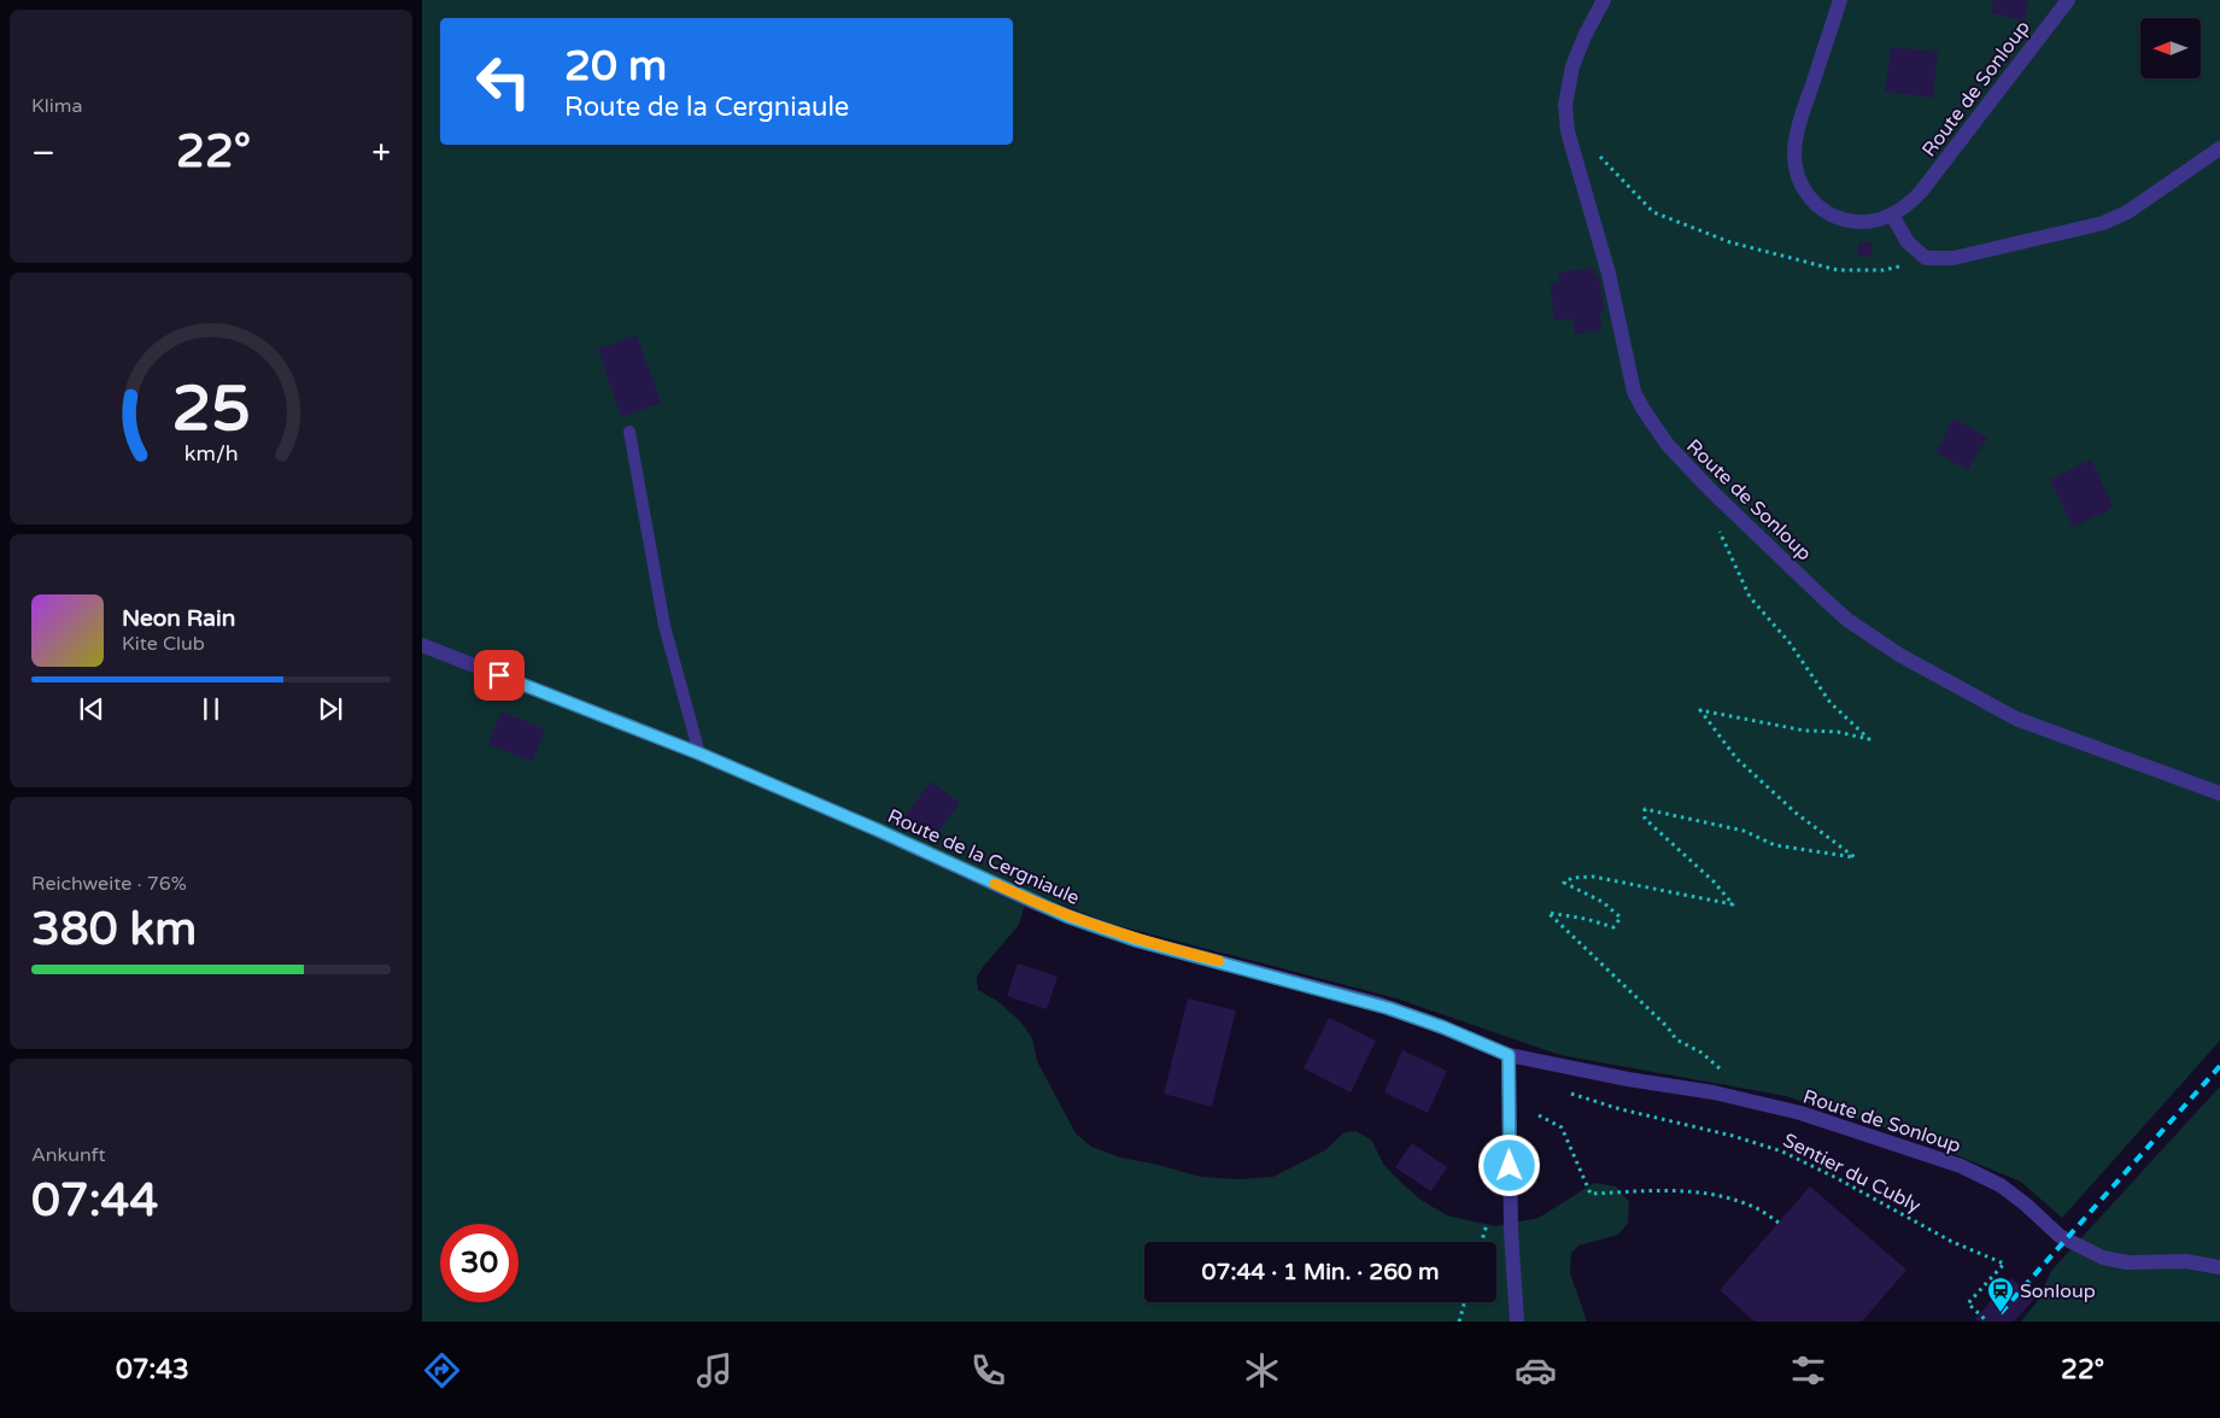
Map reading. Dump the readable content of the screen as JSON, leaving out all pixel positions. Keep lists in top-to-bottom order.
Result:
{
  "streets": {
    "street": ["Route de Sonloup", "Route de la Cergniaule"],
    "path": ["Sentier du Cubly"]
  },
  "crossings": [
    ["Route de Sonloup", "Route de la Cergniaule"]
  ],
  "places": {
    "station": ["Sonloup"]
  },
  "north": "left",
  "page": {
    "tile": [
      "Klima",
      ["Reichweite · 76%", "380 km"],
      ["Ankunft", "07:44"]
    ],
    "turn": ["20 m", "Route de la Cergniaule"],
    "heat": ["−", "22°", "+"],
    "song": ["Neon Rain", "Kite Club"],
    "limit": "30",
    "trip": "07:44 · 1 Min. · 260 m",
    "tabs": ["07:43", "22°"],
    "gauge": ["25", "km/h"]
  }
}
